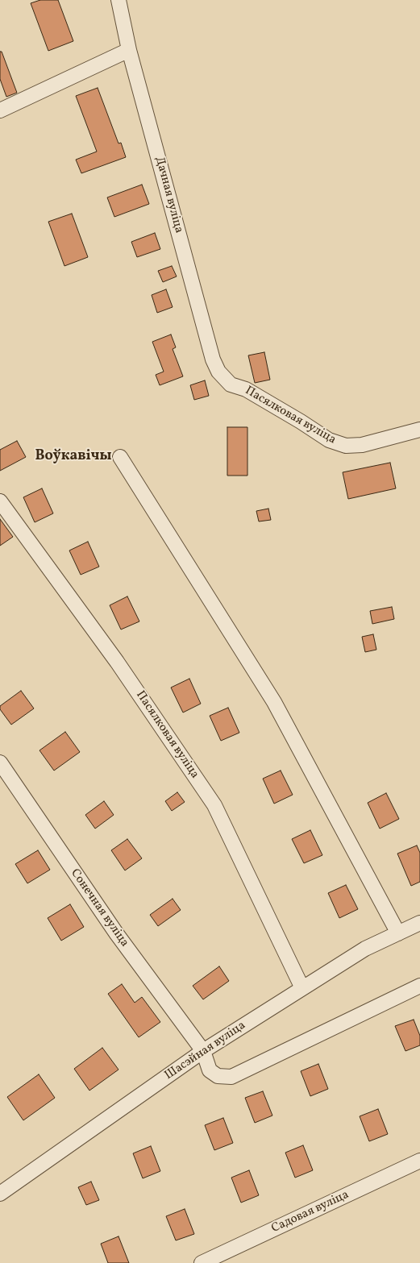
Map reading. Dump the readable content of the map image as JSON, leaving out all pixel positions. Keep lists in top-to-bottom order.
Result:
{
  "streets": {
    "street": [
      "Дачная вуліца",
      "Пасялковая вуліца",
      "Сонечная вуліца",
      "Шасэйная вуліца",
      "Садовая вуліца"
    ]
  },
  "crossings": [
    ["Дачная вуліца", "Пасялковая вуліца"],
    ["Пасялковая вуліца", "Шасэйная вуліца"],
    ["Сонечная вуліца", "Шасэйная вуліца"]
  ],
  "districts": ["Воўкавічы"]
}
